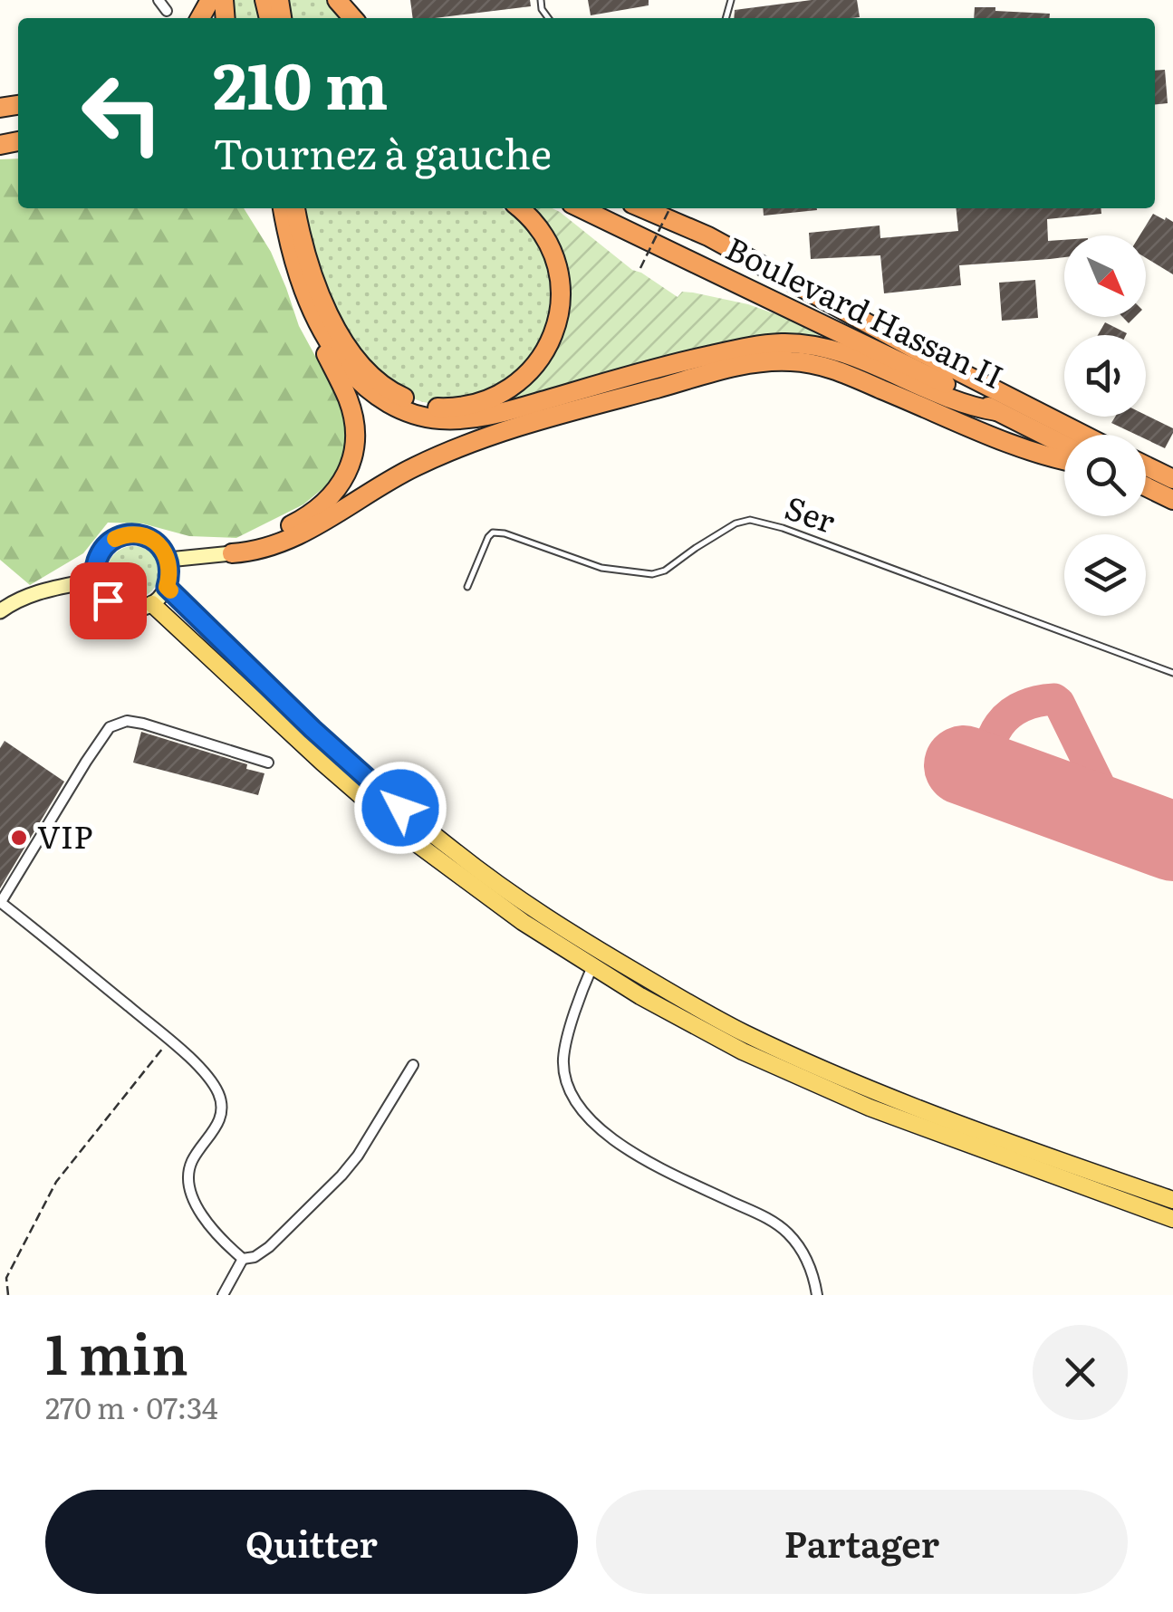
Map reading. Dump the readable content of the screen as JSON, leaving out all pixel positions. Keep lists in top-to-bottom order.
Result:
{
  "streets": {
    "highway": ["Boulevard Hassan II"],
    "lane": ["Ser"]
  },
  "places": ["VIP"],
  "north": "bottom right",
  "page": {
    "turn": ["210 m", "Tournez à gauche"],
    "heading": ["1 min", "270 m · 07:34"],
    "buttons": ["Quitter", "Partager"]
  }
}
